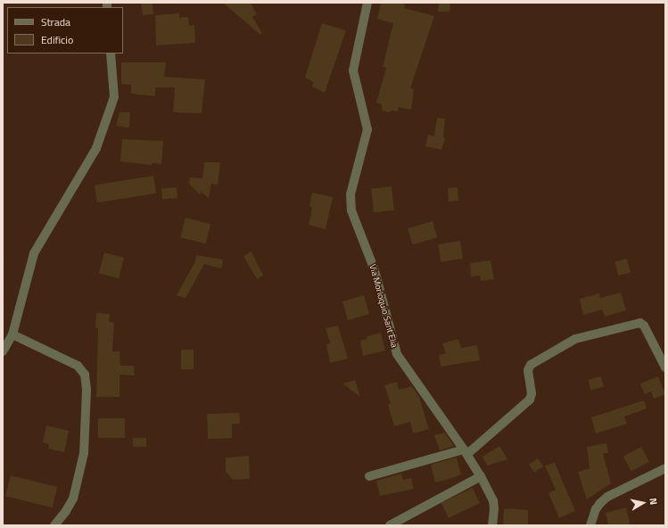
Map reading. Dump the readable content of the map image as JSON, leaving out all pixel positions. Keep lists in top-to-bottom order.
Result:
{
  "streets": {
    "street": ["Via Morloquio Sant'Elia"]
  },
  "legend": ["Strada", "Edificio"],
  "north": "right"
}
